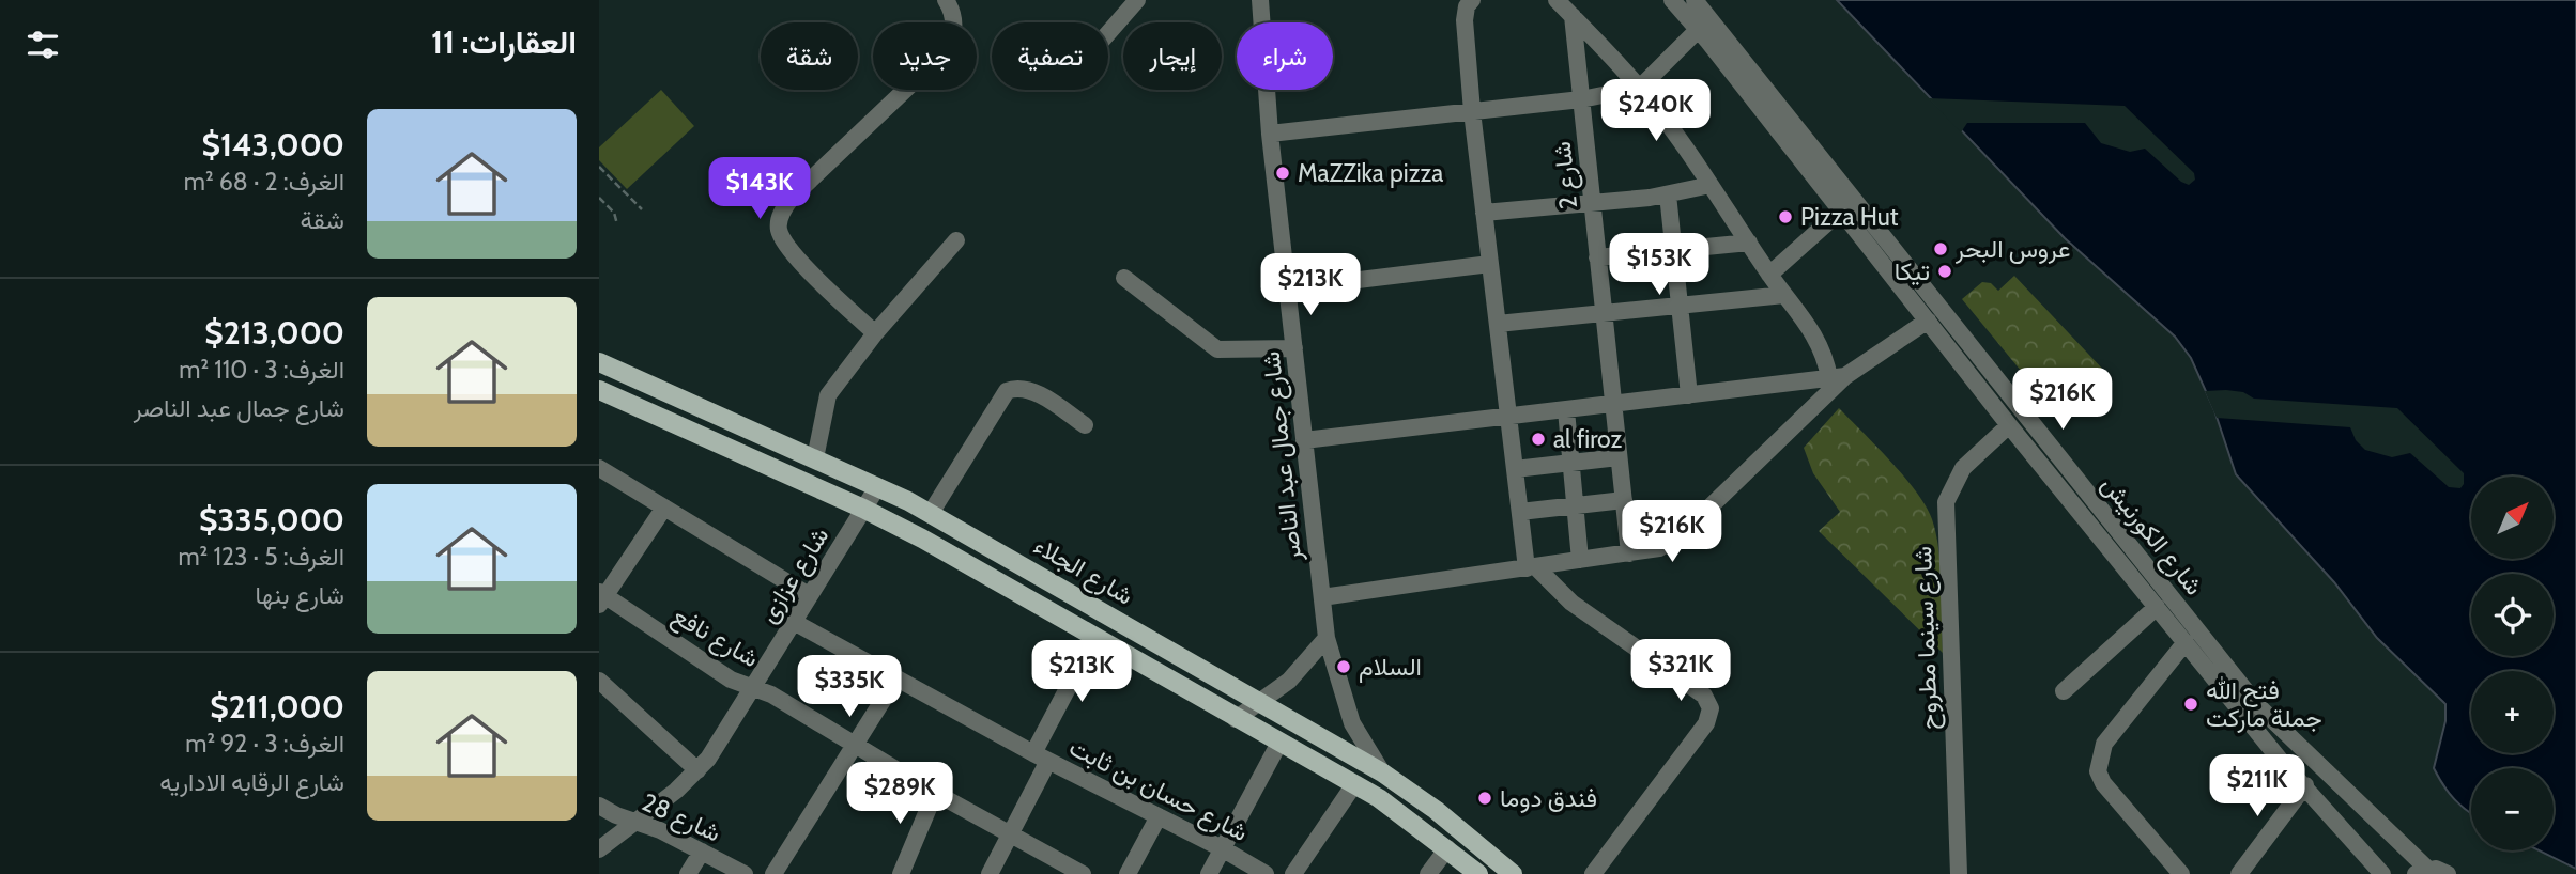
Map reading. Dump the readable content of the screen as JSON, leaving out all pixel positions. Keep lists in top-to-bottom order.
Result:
{
  "streets": {
    "main road": ["شارع الجلاء"],
    "street": [
      "شارع 2",
      "شارع جمال عبد الناصر",
      "شارع الكورنيش",
      "شارع عزازى",
      "شارع نافع",
      "شارع سينما مطروح",
      "شارع حسان بن ثابت",
      "شارع 28"
    ]
  },
  "crossings": [
    ["شارع جمال عبد الناصر", "شارع الجلاء"],
    ["شارع الكورنيش", "شارع سينما مطروح"],
    ["شارع الجلاء", "شارع عزازى"],
    ["شارع عزازى", "شارع نافع"],
    ["شارع عزازى", "شارع حسان بن ثابت"],
    ["شارع عزازى", "شارع 28"]
  ],
  "places": [
    "MaZZika pizza",
    "Pizza Hut",
    "عروس البحر",
    "تيكا",
    "al firoz",
    "السلام",
    "فتح الله جملة ماركت",
    "فندق دوما"
  ],
  "north": "top right",
  "page": {
    "heading": "العقارات: 11",
    "chip": [
      "شراء",
      "إيجار",
      "تصفية",
      "جديد",
      "شقة"
    ],
    "price": [
      "$240K",
      "$143K",
      "$153K",
      "$213K",
      "$216K",
      "$216K",
      "$321K",
      "$213K",
      "$335K",
      "$211K",
      "$289K"
    ],
    "list": [
      {
        "name": "$143,000",
        "note": "الغرف: 2 · 68 m² · شقة"
      },
      {
        "name": "$213,000",
        "note": "الغرف: 3 · 110 m² · شارع جمال عبد الناصر"
      },
      {
        "name": "$335,000",
        "note": "الغرف: 5 · 123 m² · شارع بنها"
      },
      {
        "name": "$211,000",
        "note": "الغرف: 3 · 92 m² · شارع الرقابه الاداريه"
      }
    ],
    "map_buttons": ["+", "−"]
  }
}
